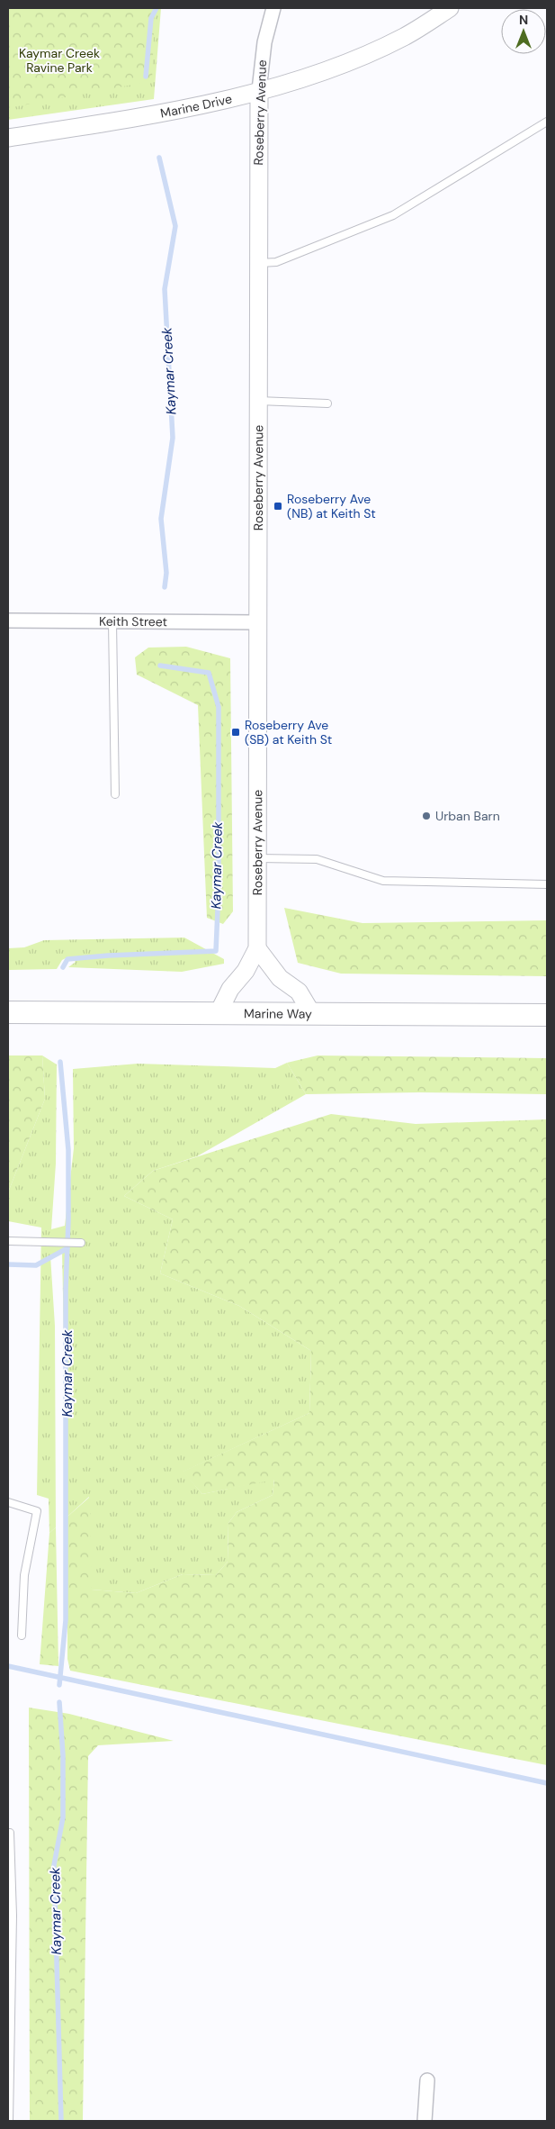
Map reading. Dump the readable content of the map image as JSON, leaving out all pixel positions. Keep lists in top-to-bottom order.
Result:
{
  "streets": {
    "main road": ["Marine Way"],
    "street": ["Marine Drive", "Roseberry Avenue", "Keith Street"]
  },
  "crossings": [
    ["Marine Drive", "Roseberry Avenue"],
    ["Roseberry Avenue", "Keith Street"],
    ["Roseberry Avenue", "Marine Way"]
  ],
  "water": ["Kaymar Creek"],
  "parks": ["Kaymar Creek Ravine Park"],
  "places": {
    "transit": ["Roseberry Ave (NB) at Keith St", "Roseberry Ave (SB) at Keith St"],
    "other": ["Urban Barn"]
  },
  "north": "top"
}
